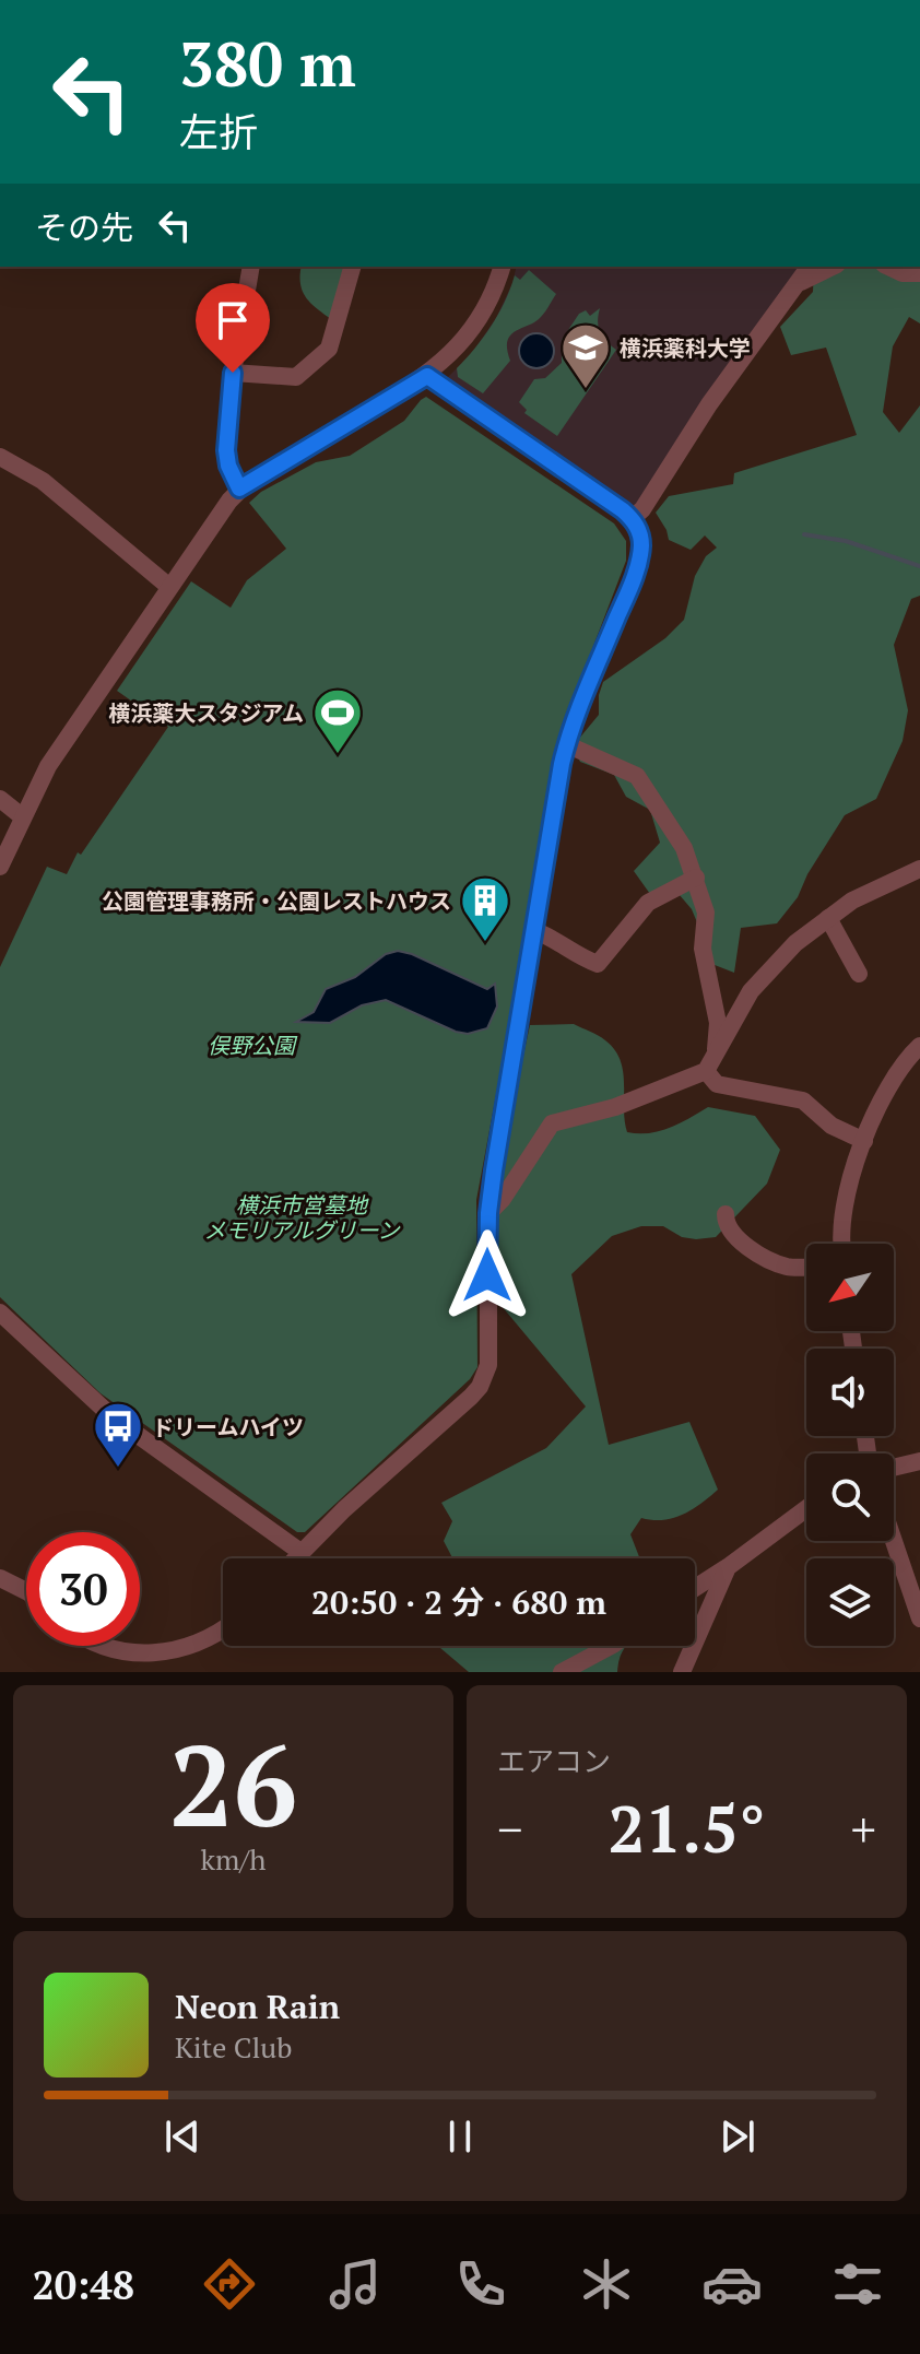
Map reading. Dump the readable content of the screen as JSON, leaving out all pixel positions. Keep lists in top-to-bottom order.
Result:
{
  "parks": ["俣野公園", "横浜市営墓地 メモリアルグリーン"],
  "places": {
    "school or university": ["横浜薬科大学"],
    "sports": ["横浜薬大スタジアム"],
    "building": ["公園管理事務所・公園レストハウス"],
    "bus stop": ["ドリームハイツ"]
  },
  "north": "bottom left",
  "page": {
    "turn": ["380 m", "左折"],
    "then": "その先",
    "limit": "30",
    "trip": "20:50 · 2 分 · 680 m",
    "tile": [
      ["26", "km/h"],
      "エアコン"
    ],
    "heat": ["−", "21.5°", "+"],
    "song": ["Neon Rain", "Kite Club"],
    "tabs": "20:48"
  }
}
